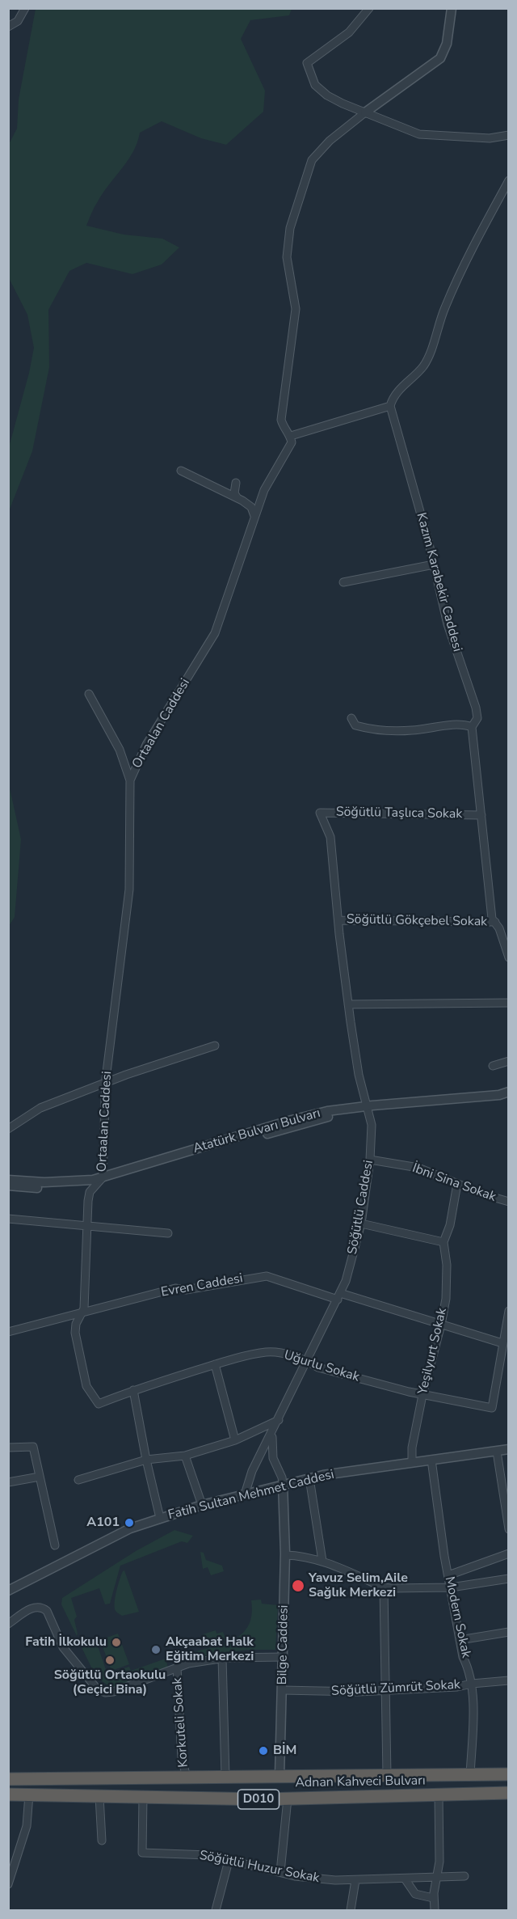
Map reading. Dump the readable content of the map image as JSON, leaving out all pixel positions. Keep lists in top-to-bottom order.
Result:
{
  "streets": {
    "highway": ["Adnan Kahveci Bulvarı", "D010"],
    "street": [
      "Kazım Karabekir Caddesi",
      "Ortaalan Caddesi",
      "Söğütlü Taşlıca Sokak",
      "Söğütlü Gökçebel Sokak",
      "Atatürk Bulvarı Bulvarı",
      "İbni Sina Sokak",
      "Söğütlü Caddesi",
      "Evren Caddesi",
      "Yeşilyurt Sokak",
      "Uğurlu Sokak",
      "Fatih Sultan Mehmet Caddesi",
      "Modern Sokak",
      "Bilge Caddesi",
      "Söğütlü Zümrüt Sokak",
      "Korkuteli Sokak",
      "Söğütlü Huzur Sokak"
    ]
  },
  "crossings": [
    ["Kazım Karabekir Caddesi", "Söğütlü Taşlıca Sokak"],
    ["Kazım Karabekir Caddesi", "Söğütlü Gökçebel Sokak"],
    ["Ortaalan Caddesi", "Atatürk Bulvarı Bulvarı"],
    ["Ortaalan Caddesi", "Evren Caddesi"],
    ["Ortaalan Caddesi", "Uğurlu Sokak"],
    ["Söğütlü Taşlıca Sokak", "Söğütlü Caddesi"],
    ["Söğütlü Gökçebel Sokak", "Söğütlü Caddesi"],
    ["Atatürk Bulvarı Bulvarı", "Söğütlü Caddesi"],
    ["İbni Sina Sokak", "Söğütlü Caddesi"],
    ["İbni Sina Sokak", "Yeşilyurt Sokak"],
    ["Söğütlü Caddesi", "Evren Caddesi"],
    ["Söğütlü Caddesi", "Uğurlu Sokak"],
    ["Söğütlü Caddesi", "Fatih Sultan Mehmet Caddesi"],
    ["Evren Caddesi", "Yeşilyurt Sokak"],
    ["Evren Caddesi", "Uğurlu Sokak"],
    ["Yeşilyurt Sokak", "Uğurlu Sokak"],
    ["Yeşilyurt Sokak", "Fatih Sultan Mehmet Caddesi"],
    ["Fatih Sultan Mehmet Caddesi", "Modern Sokak"],
    ["Fatih Sultan Mehmet Caddesi", "Bilge Caddesi"],
    ["Modern Sokak", "Söğütlü Zümrüt Sokak"],
    ["Modern Sokak", "Adnan Kahveci Bulvarı"],
    ["Bilge Caddesi", "Söğütlü Zümrüt Sokak"],
    ["Bilge Caddesi", "Korkuteli Sokak"],
    ["Bilge Caddesi", "Adnan Kahveci Bulvarı"],
    ["Korkuteli Sokak", "Adnan Kahveci Bulvarı"],
    ["Adnan Kahveci Bulvarı", "Söğütlü Huzur Sokak"]
  ],
  "places": [
    "A101",
    "Yavuz Selim,Aile Sağlık Merkezi",
    "Fatih İlkokulu",
    "Akçaabat Halk Eğitim Merkezi",
    "Söğütlü Ortaokulu (Geçici Bina)",
    "BİM"
  ]
}
